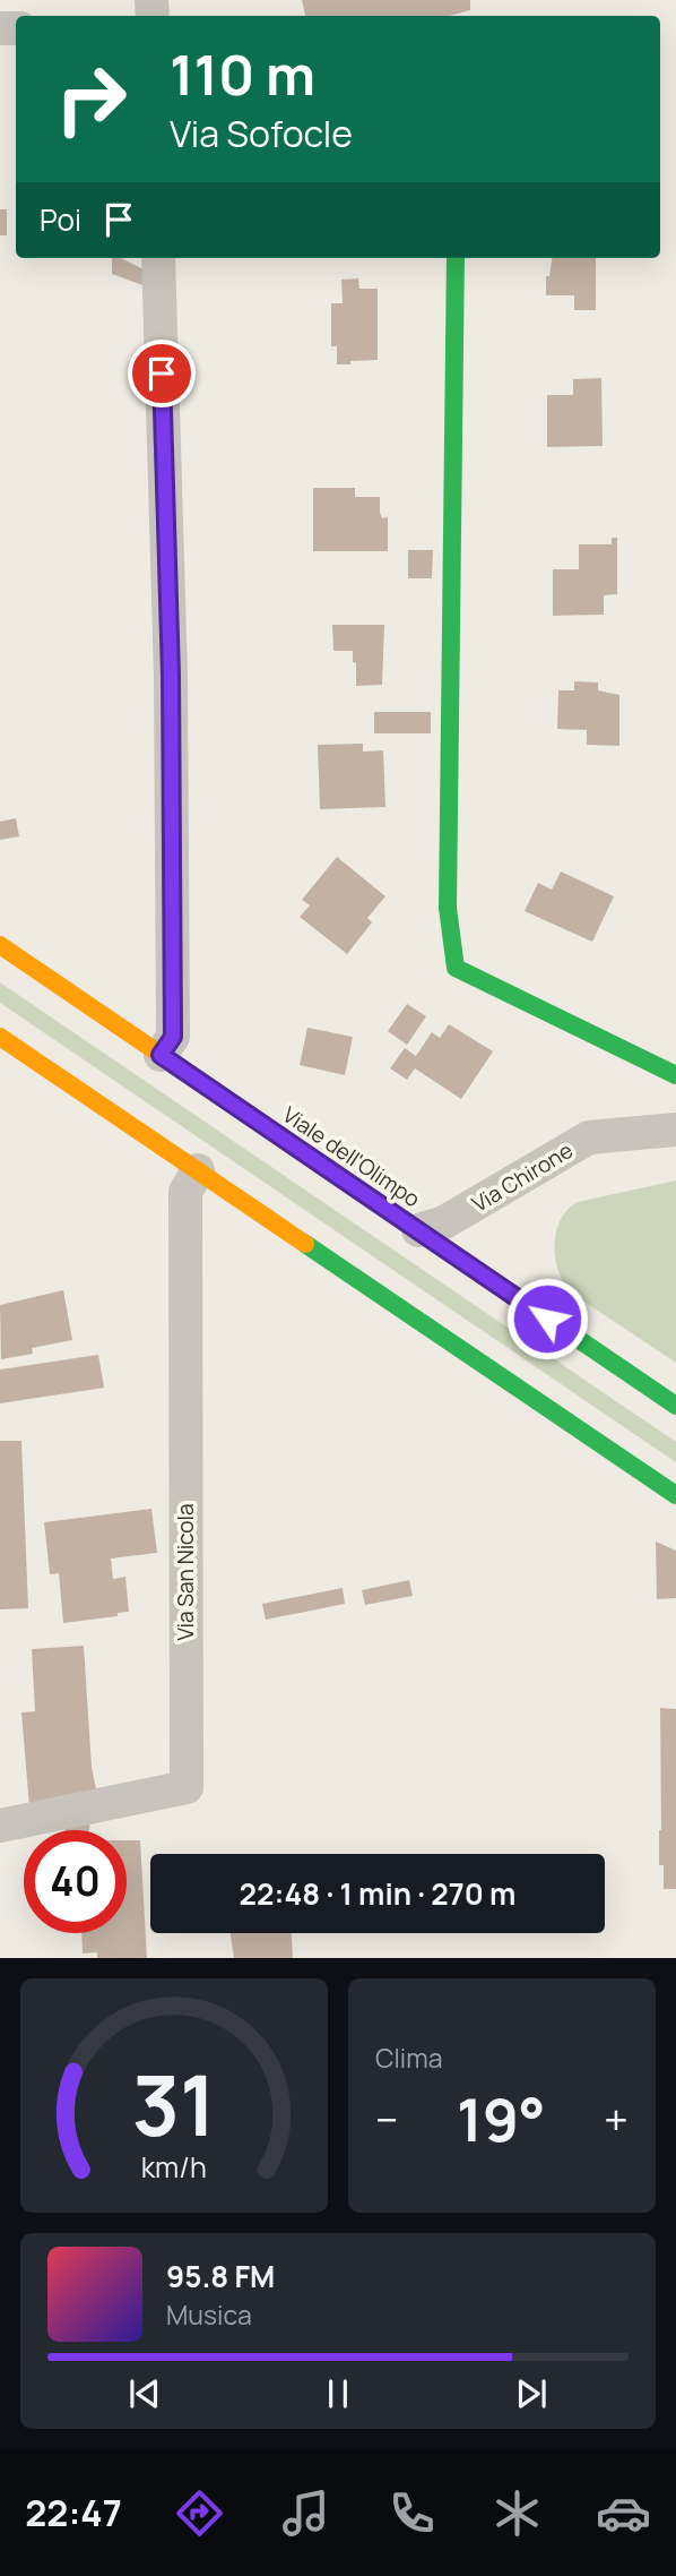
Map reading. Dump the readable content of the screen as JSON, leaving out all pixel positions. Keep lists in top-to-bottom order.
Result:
{
  "streets": {
    "street": ["Viale dell'Olimpo", "Via Chirone", "Via San Nicola"]
  },
  "crossings": [
    ["Viale dell'Olimpo", "Via Chirone"]
  ],
  "page": {
    "turn": ["110 m", "Via Sofocle"],
    "then": "Poi",
    "limit": "40",
    "trip": "22:48 · 1 min · 270 m",
    "tile": "Clima",
    "heat": ["−", "19°", "+"],
    "song": ["95.8 FM", "Musica"],
    "tabs": "22:47",
    "gauge": ["31", "km/h"]
  }
}
